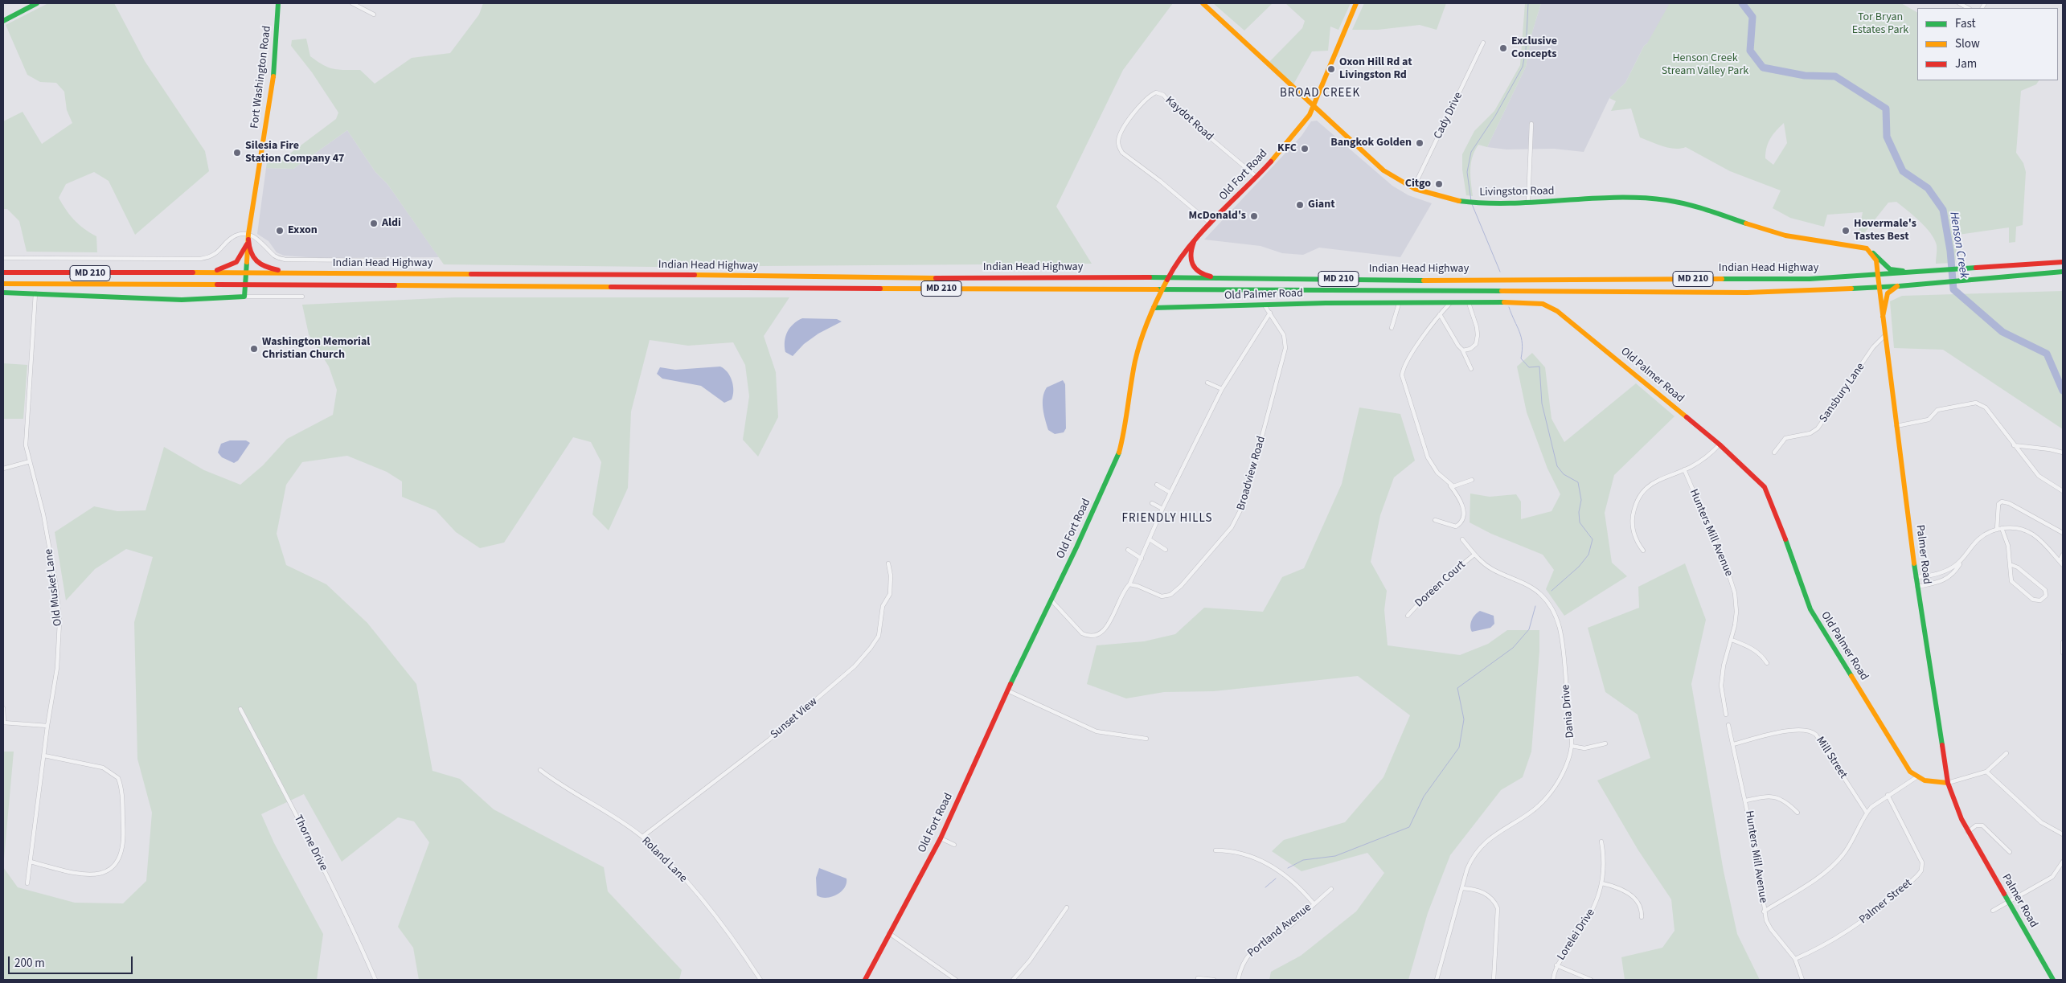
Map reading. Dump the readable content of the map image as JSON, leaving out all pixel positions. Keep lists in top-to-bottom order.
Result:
{
  "streets": {
    "main road": [
      "Fort Washington Road",
      "Old Fort Road",
      "Livingston Road",
      "Indian Head Highway",
      "MD 210",
      "Old Palmer Road",
      "Palmer Road"
    ],
    "street": [
      "Cady Drive",
      "Kaydot Road",
      "Sansbury Lane",
      "Broadview Road",
      "Hunters Mill Avenue",
      "Doreen Court",
      "Old Musket Lane",
      "Dania Drive",
      "Sunset View",
      "Mill Street",
      "Thorne Drive",
      "Roland Lane",
      "Palmer Street",
      "Portland Avenue",
      "Lorelei Drive"
    ]
  },
  "crossings": [
    ["Fort Washington Road", "Indian Head Highway"],
    ["Cady Drive", "Livingston Road"],
    ["Kaydot Road", "Old Fort Road"],
    ["Old Fort Road", "Livingston Road"],
    ["Old Fort Road", "Indian Head Highway"],
    ["Old Fort Road", "Old Palmer Road"],
    ["Indian Head Highway", "Palmer Road"],
    ["Old Palmer Road", "Broadview Road"],
    ["Sansbury Lane", "Palmer Road"],
    ["Hunters Mill Avenue", "Mill Street"],
    ["Hunters Mill Avenue", "Palmer Street"],
    ["Doreen Court", "Dania Drive"],
    ["Sunset View", "Roland Lane"]
  ],
  "districts": ["BROAD CREEK", "FRIENDLY HILLS"],
  "water": ["Henson Creek"],
  "parks": ["Tor Bryan Estates Park", "Henson Creek Stream Valley Park"],
  "places": [
    "Exclusive Concepts",
    "Oxon Hill Rd at Livingston Rd",
    "Bangkok Golden",
    "KFC",
    "Silesia Fire Station Company 47",
    "Citgo",
    "Giant",
    "McDonald's",
    "Aldi",
    "Exxon",
    "Hovermale's Tastes Best",
    "Washington Memorial Christian Church"
  ],
  "legend": ["Fast", "Slow", "Jam"],
  "scale_bar": "200 m"
}
